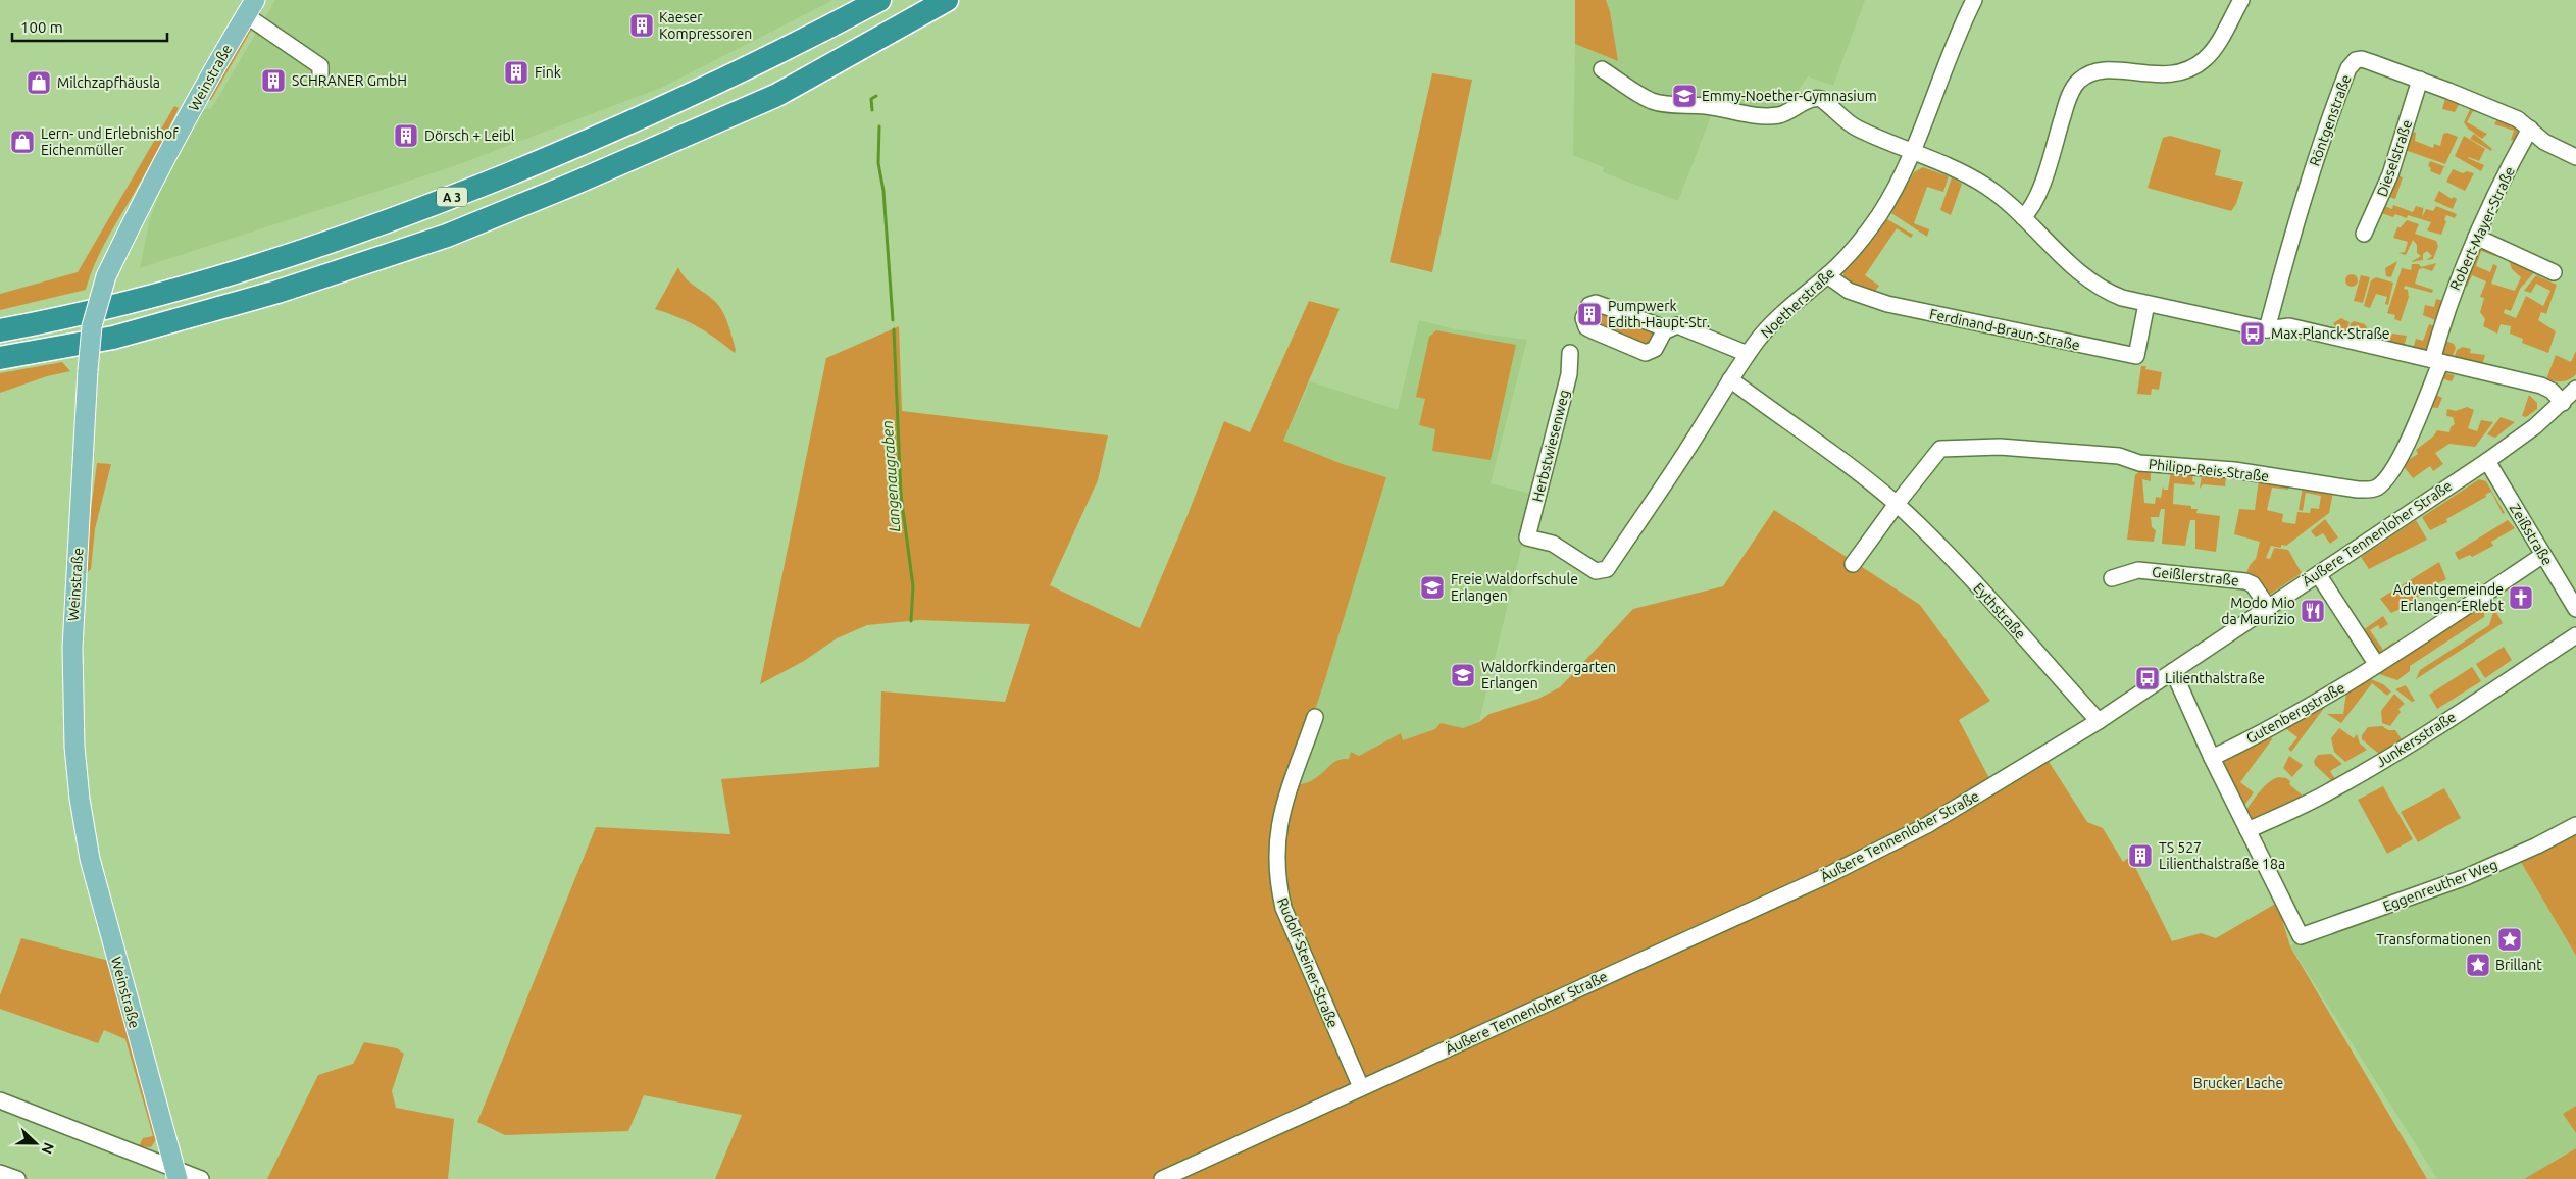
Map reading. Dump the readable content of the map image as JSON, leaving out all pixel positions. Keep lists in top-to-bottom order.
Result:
{
  "streets": {
    "highway": ["A 3"],
    "main road": ["Weinstraße"],
    "street": [
      "Röntgenstraße",
      "Dieselstraße",
      "Robert-Mayer-Straße",
      "Noetherstraße",
      "Ferdinand-Braun-Straße",
      "Herbstwiesenweg",
      "Philipp-Reis-Straße",
      "Äußere Tennenloher Straße",
      "Zeißstraße",
      "Geißlerstraße",
      "Eythstraße",
      "Gutenbergstraße",
      "Junkersstraße",
      "Eggenreuther Weg",
      "Rudolf-Steiner-Straße"
    ]
  },
  "crossings": [
    ["Röntgenstraße", "Dieselstraße"],
    ["Röntgenstraße", "Robert-Mayer-Straße"],
    ["Robert-Mayer-Straße", "Philipp-Reis-Straße"],
    ["Noetherstraße", "Ferdinand-Braun-Straße"],
    ["Noetherstraße", "Herbstwiesenweg"],
    ["Noetherstraße", "Eythstraße"],
    ["Philipp-Reis-Straße", "Eythstraße"],
    ["Äußere Tennenloher Straße", "Zeißstraße"],
    ["Äußere Tennenloher Straße", "Geißlerstraße"],
    ["Äußere Tennenloher Straße", "Eythstraße"],
    ["Äußere Tennenloher Straße", "Rudolf-Steiner-Straße"],
    ["Zeißstraße", "Gutenbergstraße"],
    ["Junkersstraße", "Eggenreuther Weg"]
  ],
  "water": ["Langenaugraben"],
  "parks": ["Brucker Lache"],
  "places": {
    "building": [
      "Kaeser Kompressoren",
      "Fink",
      "SCHRANER GmbH",
      "Dörsch + Leibl",
      "Pumpwerk Edith-Haupt-Str.",
      "TS 527 Lilienthalstraße 18a"
    ],
    "shop": ["Milchzapfhäusla", "Lern- und Erlebnishof Eichenmüller"],
    "school or university": ["Emmy-Noether-Gymnasium", "Freie Waldorfschule Erlangen", "Waldorfkindergarten Erlangen"],
    "bus stop": ["Max-Planck-Straße", "Lilienthalstraße"],
    "church": ["Adventgemeinde Erlangen-ERlebt"],
    "restaurant": ["Modo Mio da Maurizio"],
    "place": ["Transformationen", "Brillant"]
  },
  "scale_bar": "100 m",
  "north": "right"
}
